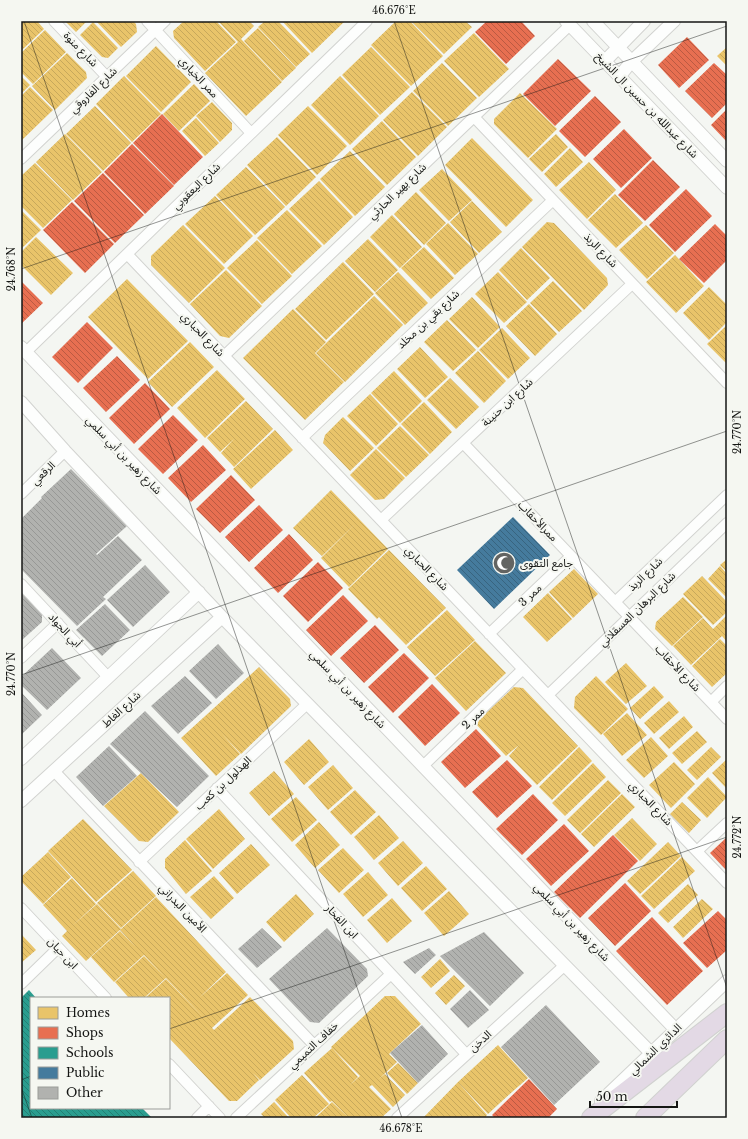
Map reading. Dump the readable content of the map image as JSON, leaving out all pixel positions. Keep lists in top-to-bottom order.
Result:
{
  "streets": {
    "street": [
      "شارع منوة",
      "ممر الخياري",
      "شارع الفاروقي",
      "شارع عبدالله بن حسين ال الشيخ",
      "شارع اليعقوبي",
      "شارع بهير الحارثي",
      "شارع الربذ",
      "شارع بقي بن مخلد",
      "شارع الحباري",
      "شارع ابن حنينة",
      "شارع زهير بن أبي سلمي",
      "الرقعي",
      "ممرالأحقاب",
      "ممر 3",
      "شارع البرهان العسقلاني",
      "أبي الجواد",
      "شارع الأحقاب",
      "شارع الغاط",
      "ممر 2",
      "الهذلول بن كعب",
      "الأمين البدراني",
      "ابن الفخار",
      "ابن حيان",
      "الدخن",
      "خفاف التميمي",
      "الدائري الشمالي"
    ]
  },
  "crossings": [
    ["شارع منوة", "شارع الفاروقي"],
    ["ممر الخياري", "شارع الفاروقي"],
    ["ممر الخياري", "شارع اليعقوبي"],
    ["شارع عبدالله بن حسين ال الشيخ", "شارع بهير الحارثي"],
    ["شارع اليعقوبي", "شارع الحباري"],
    ["شارع اليعقوبي", "شارع زهير بن أبي سلمي"],
    ["شارع بهير الحارثي", "شارع الربذ"],
    ["شارع بهير الحارثي", "شارع الحباري"],
    ["شارع الربذ", "شارع بقي بن مخلد"],
    ["شارع الربذ", "شارع ابن حنينة"],
    ["شارع الربذ", "ممرالأحقاب"],
    ["شارع بقي بن مخلد", "شارع الحباري"],
    ["شارع الحباري", "شارع ابن حنينة"],
    ["شارع الحباري", "ممر 3"],
    ["شارع الحباري", "شارع البرهان العسقلاني"],
    ["شارع الحباري", "ممر 2"],
    ["شارع ابن حنينة", "ممرالأحقاب"],
    ["شارع زهير بن أبي سلمي", "ممر 2"],
    ["شارع زهير بن أبي سلمي", "الدائري الشمالي"],
    ["ممرالأحقاب", "ممر 3"],
    ["ممرالأحقاب", "شارع البرهان العسقلاني"],
    ["ممرالأحقاب", "شارع الأحقاب"],
    ["شارع البرهان العسقلاني", "شارع الأحقاب"],
    ["شارع الغاط", "الأمين البدراني"],
    ["الهذلول بن كعب", "الأمين البدراني"],
    ["الهذلول بن كعب", "ابن الفخار"],
    ["الأمين البدراني", "خفاف التميمي"],
    ["ابن الفخار", "الدخن"],
    ["ابن الفخار", "خفاف التميمي"]
  ],
  "places": {
    "mosque": ["جامع التقوى"]
  },
  "legend": [
    "Homes",
    "Shops",
    "Schools",
    "Public",
    "Other"
  ],
  "scale_bar": "50 m",
  "coordinates": [
    "46.676°E",
    "24.768°N",
    "24.770°N",
    "24.772°N",
    "46.678°E"
  ]
}
